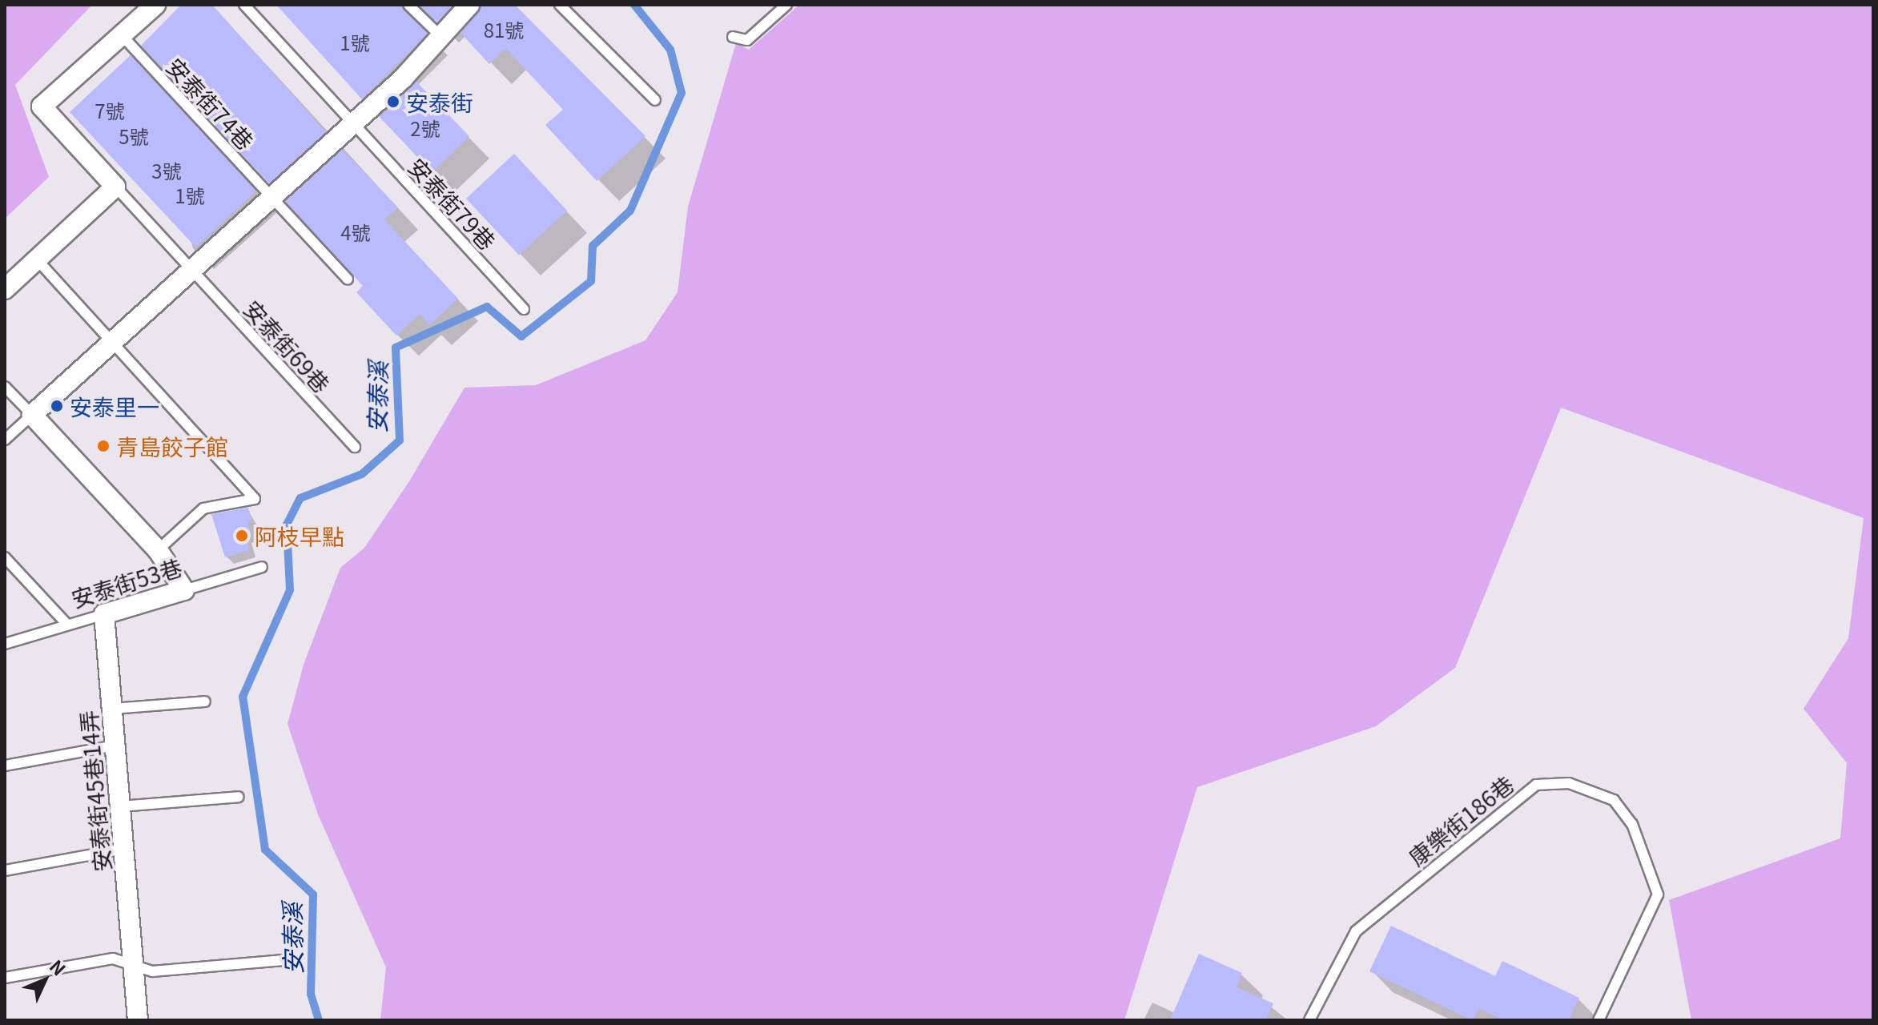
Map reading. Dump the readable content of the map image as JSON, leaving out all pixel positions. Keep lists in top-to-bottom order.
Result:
{
  "streets": {
    "street": ["安泰街53巷", "安泰街45巷14弄"],
    "lane": [
      "安泰街74巷",
      "安泰街79巷",
      "安泰街69巷",
      "康樂街186巷"
    ]
  },
  "crossings": [
    ["安泰街53巷", "安泰街45巷14弄"]
  ],
  "water": ["安泰溪"],
  "places": [
    "安泰街",
    "安泰里一",
    "青島餃子館",
    "阿枝早點"
  ],
  "house_numbers": [
    "81號",
    "1號",
    "7號",
    "2號",
    "5號",
    "3號",
    "1號",
    "4號"
  ],
  "north": "top right"
}
